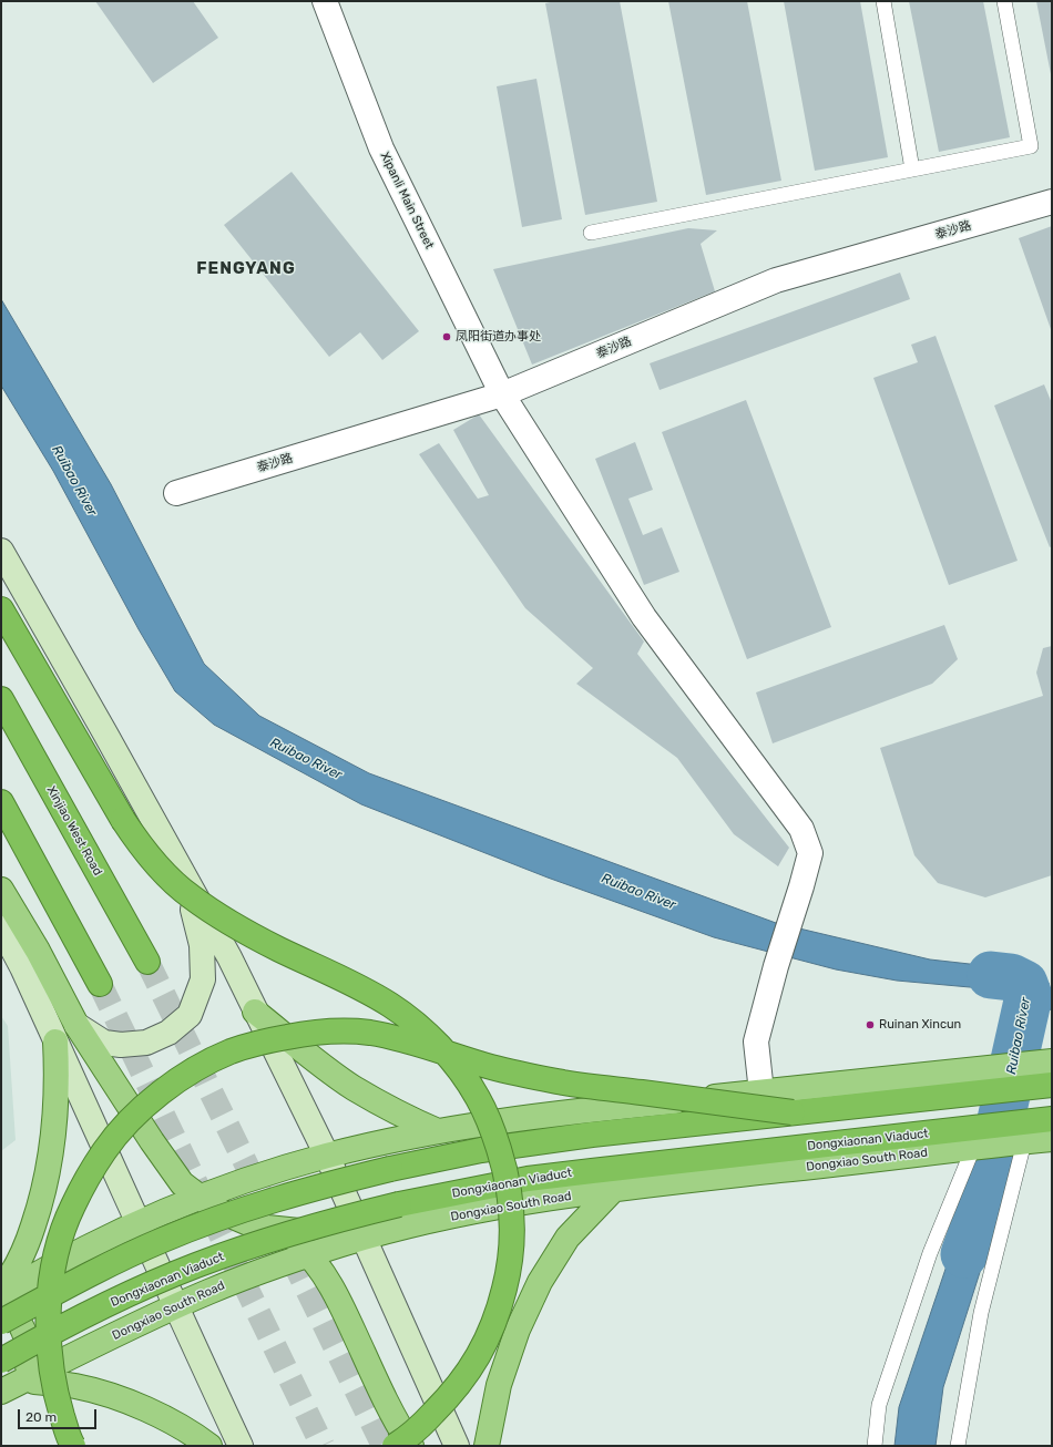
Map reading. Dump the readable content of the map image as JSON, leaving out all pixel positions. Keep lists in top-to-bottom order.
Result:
{
  "streets": {
    "highway": ["Xinjiao West Road", "Dongxiaonan Viaduct"],
    "main road": ["Dongxiao South Road"],
    "street": ["Xipanli Main Street", "泰沙路"]
  },
  "crossings": [
    ["Xipanli Main Street", "泰沙路"]
  ],
  "districts": ["FENGYANG"],
  "water": ["Ruibao River"],
  "places": ["凤阳街道办事处", "Ruinan Xincun"],
  "scale_bar": "20 m"
}
